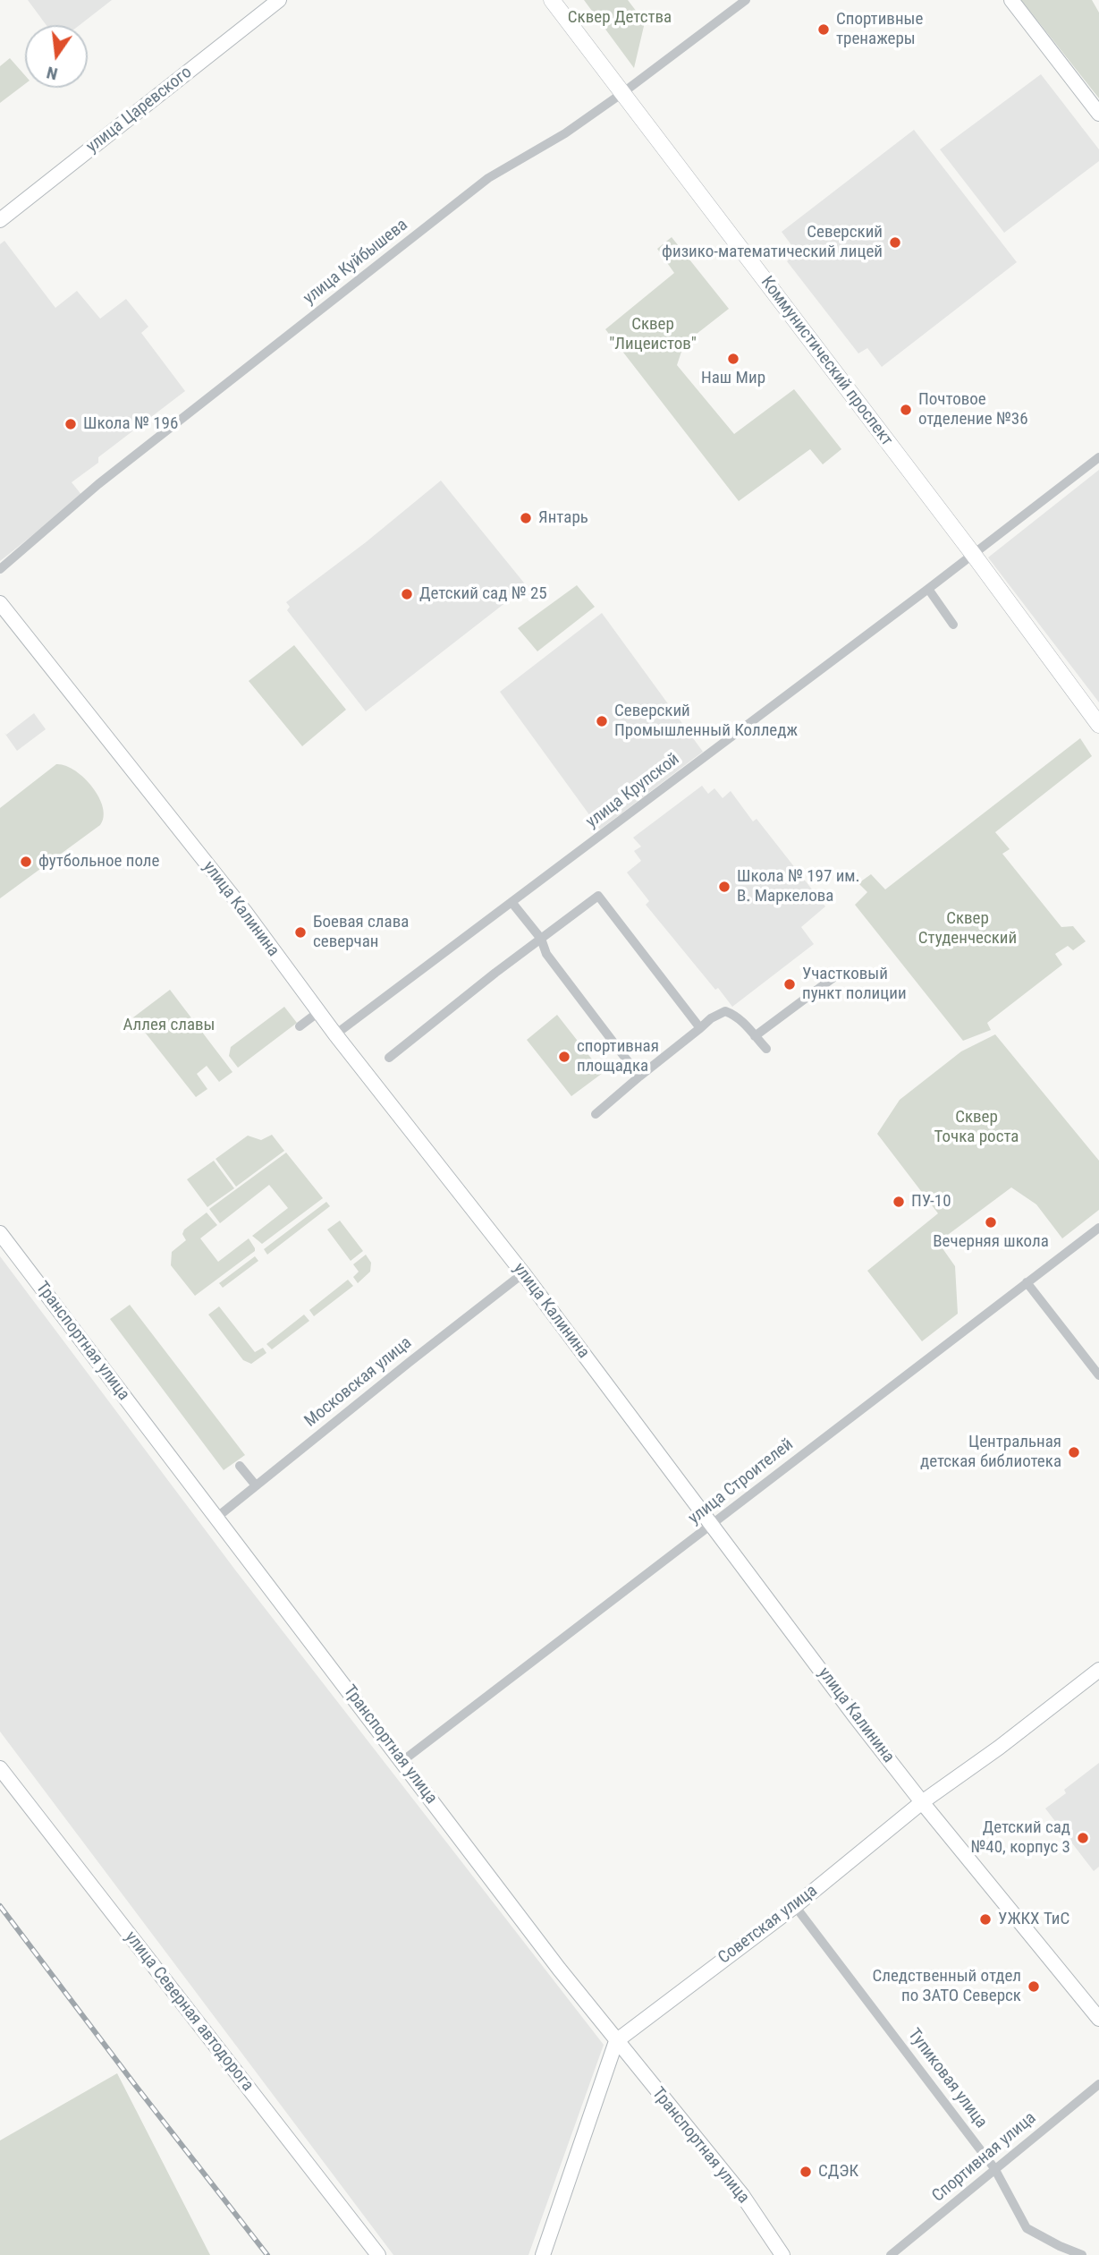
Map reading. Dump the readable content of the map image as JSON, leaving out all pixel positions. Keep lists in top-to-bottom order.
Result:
{
  "streets": {
    "main road": ["Коммунистический проспект"],
    "street": [
      "улица Царевского",
      "улица Куйбышева",
      "улица Крупской",
      "улица Калинина",
      "Транспортная улица",
      "Московская улица",
      "улица Строителей",
      "Советская улица",
      "улица Северная автодорога",
      "Тупиковая улица",
      "Спортивная улица"
    ]
  },
  "crossings": [
    ["улица Куйбышева", "Коммунистический проспект"],
    ["Коммунистический проспект", "улица Крупской"],
    ["улица Крупской", "улица Калинина"],
    ["улица Калинина", "Московская улица"],
    ["улица Калинина", "улица Строителей"],
    ["улица Калинина", "Советская улица"],
    ["Транспортная улица", "Московская улица"],
    ["Транспортная улица", "улица Строителей"],
    ["Транспортная улица", "Советская улица"],
    ["Советская улица", "Тупиковая улица"],
    ["Тупиковая улица", "Спортивная улица"]
  ],
  "parks": [
    "Сквер Детства",
    "Сквер \"Лицеистов\"",
    "Сквер Студенческий",
    "Аллея славы",
    "Сквер Точка роста"
  ],
  "places": [
    "Спортивные тренажеры",
    "Северский физико-математический лицей",
    "Наш Мир",
    "Почтовое отделение №36",
    "Школа № 196",
    "Янтарь",
    "Детский сад № 25",
    "Северский Промышленный Колледж",
    "футбольное поле",
    "Школа № 197 им. В. Маркелова",
    "Боевая слава северчан",
    "Участковый пункт полиции",
    "спортивная площадка",
    "ПУ-10",
    "Вечерняя школа",
    "Центральная детская библиотека",
    "Детский сад №40, корпус 3",
    "УЖКХ ТиС",
    "Следственный отдел по ЗАТО Северск",
    "СДЭК"
  ],
  "north": "bottom"
}
